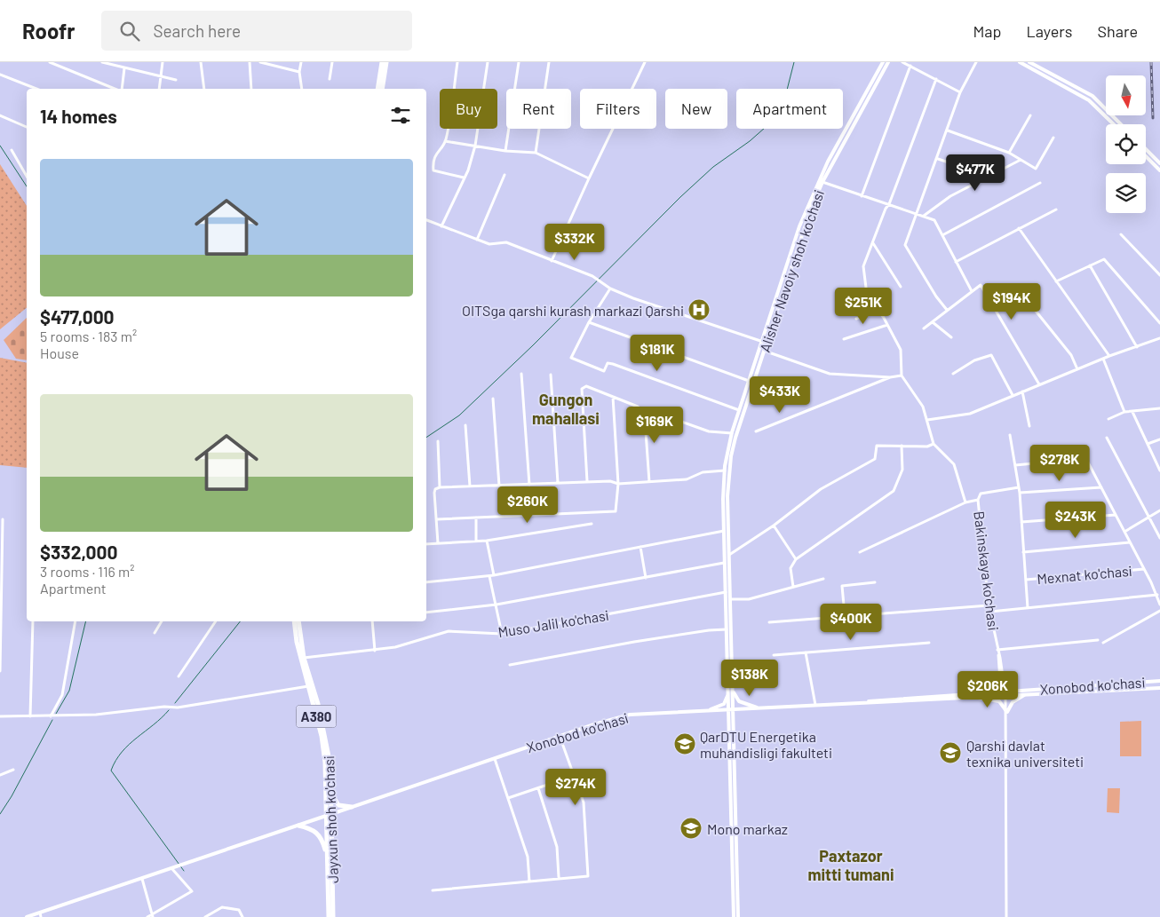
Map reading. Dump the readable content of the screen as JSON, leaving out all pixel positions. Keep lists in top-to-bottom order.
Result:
{
  "streets": {
    "highway": ["A380", "Jayxun shoh ko'chasi"],
    "main road": ["Alisher Navoiy shoh ko'chasi", "Xonobod ko'chasi"],
    "street": ["Bakinskaya ko'chasi", "Mexnat ko'chasi", "Muso Jalil ko'chasi"]
  },
  "crossings": [
    ["Alisher Navoiy shoh ko'chasi", "Muso Jalil ko'chasi"],
    ["Alisher Navoiy shoh ko'chasi", "Xonobod ko'chasi"],
    ["Bakinskaya ko'chasi", "Xonobod ko'chasi"],
    ["Muso Jalil ko'chasi", "Jayxun shoh ko'chasi"],
    ["Xonobod ko'chasi", "Jayxun shoh ko'chasi"]
  ],
  "districts": ["Gungon mahallasi", "Paxtazor mitti tumani"],
  "places": {
    "hospital": ["OITSga qarshi kurash markazi Qarshi"],
    "school or university": ["QarDTU Energetika muhandisligi fakulteti", "Qarshi davlat texnika universiteti", "Mono markaz"]
  },
  "north": "bottom",
  "page": {
    "header": "Roofr",
    "search": "Search here",
    "nav": ["Map", "Layers", "Share"],
    "chip": [
      "Buy",
      "Rent",
      "Filters",
      "New",
      "Apartment"
    ],
    "heading": "14 homes",
    "list": [
      {
        "name": "$477,000",
        "note": "5 rooms · 183 m² · House"
      },
      {
        "name": "$332,000",
        "note": "3 rooms · 116 m² · Apartment"
      }
    ],
    "price": [
      "$477K",
      "$332K",
      "$194K",
      "$251K",
      "$181K",
      "$433K",
      "$169K",
      "$278K",
      "$260K",
      "$243K",
      "$400K",
      "$138K",
      "$206K",
      "$274K"
    ]
  }
}
